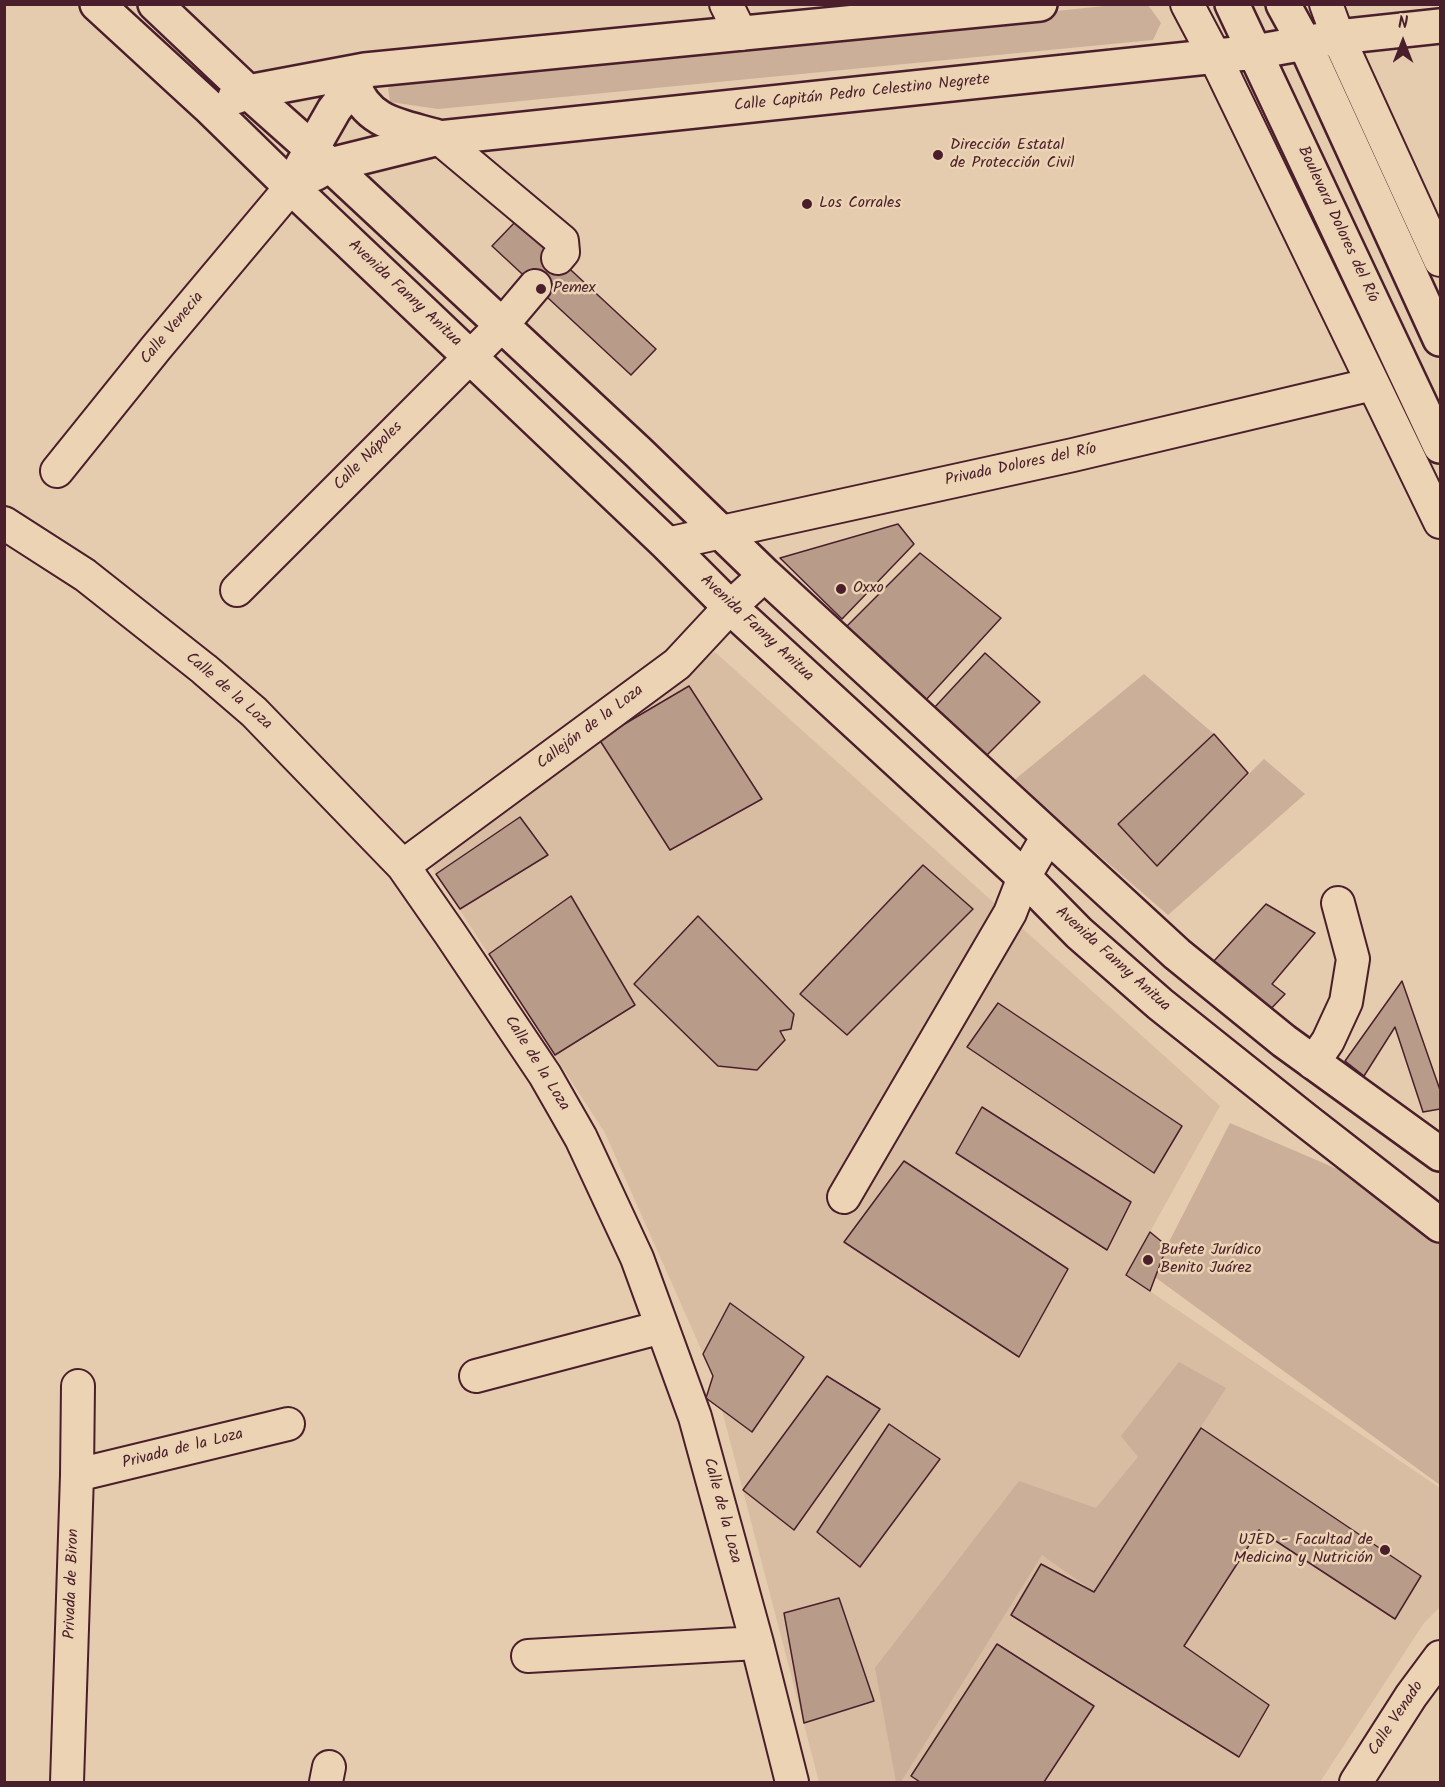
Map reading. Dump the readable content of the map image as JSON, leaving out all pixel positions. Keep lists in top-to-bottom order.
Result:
{
  "streets": {
    "main road": ["Calle Capitán Pedro Celestino Negrete", "Boulevard Dolores del Río", "Avenida Fanny Anitua"],
    "street": [
      "Calle Venecia",
      "Calle Nápoles",
      "Privada Dolores del Río",
      "Calle de la Loza",
      "Callejón de la Loza",
      "Privada de la Loza",
      "Privada de Biron",
      "Calle Venado"
    ]
  },
  "crossings": [
    ["Calle Capitán Pedro Celestino Negrete", "Boulevard Dolores del Río"],
    ["Calle Capitán Pedro Celestino Negrete", "Avenida Fanny Anitua"],
    ["Calle Capitán Pedro Celestino Negrete", "Calle Venecia"],
    ["Avenida Fanny Anitua", "Calle Venecia"],
    ["Avenida Fanny Anitua", "Calle Nápoles"],
    ["Avenida Fanny Anitua", "Privada Dolores del Río"],
    ["Avenida Fanny Anitua", "Callejón de la Loza"],
    ["Calle de la Loza", "Callejón de la Loza"],
    ["Privada de la Loza", "Privada de Biron"]
  ],
  "places": [
    "Dirección Estatal de Protección Civil",
    "Los Corrales",
    "Pemex",
    "Oxxo",
    "Bufete Jurídico Benito Juárez",
    "UJED - Facultad de Medicina y Nutrición"
  ],
  "north": "top"
}
